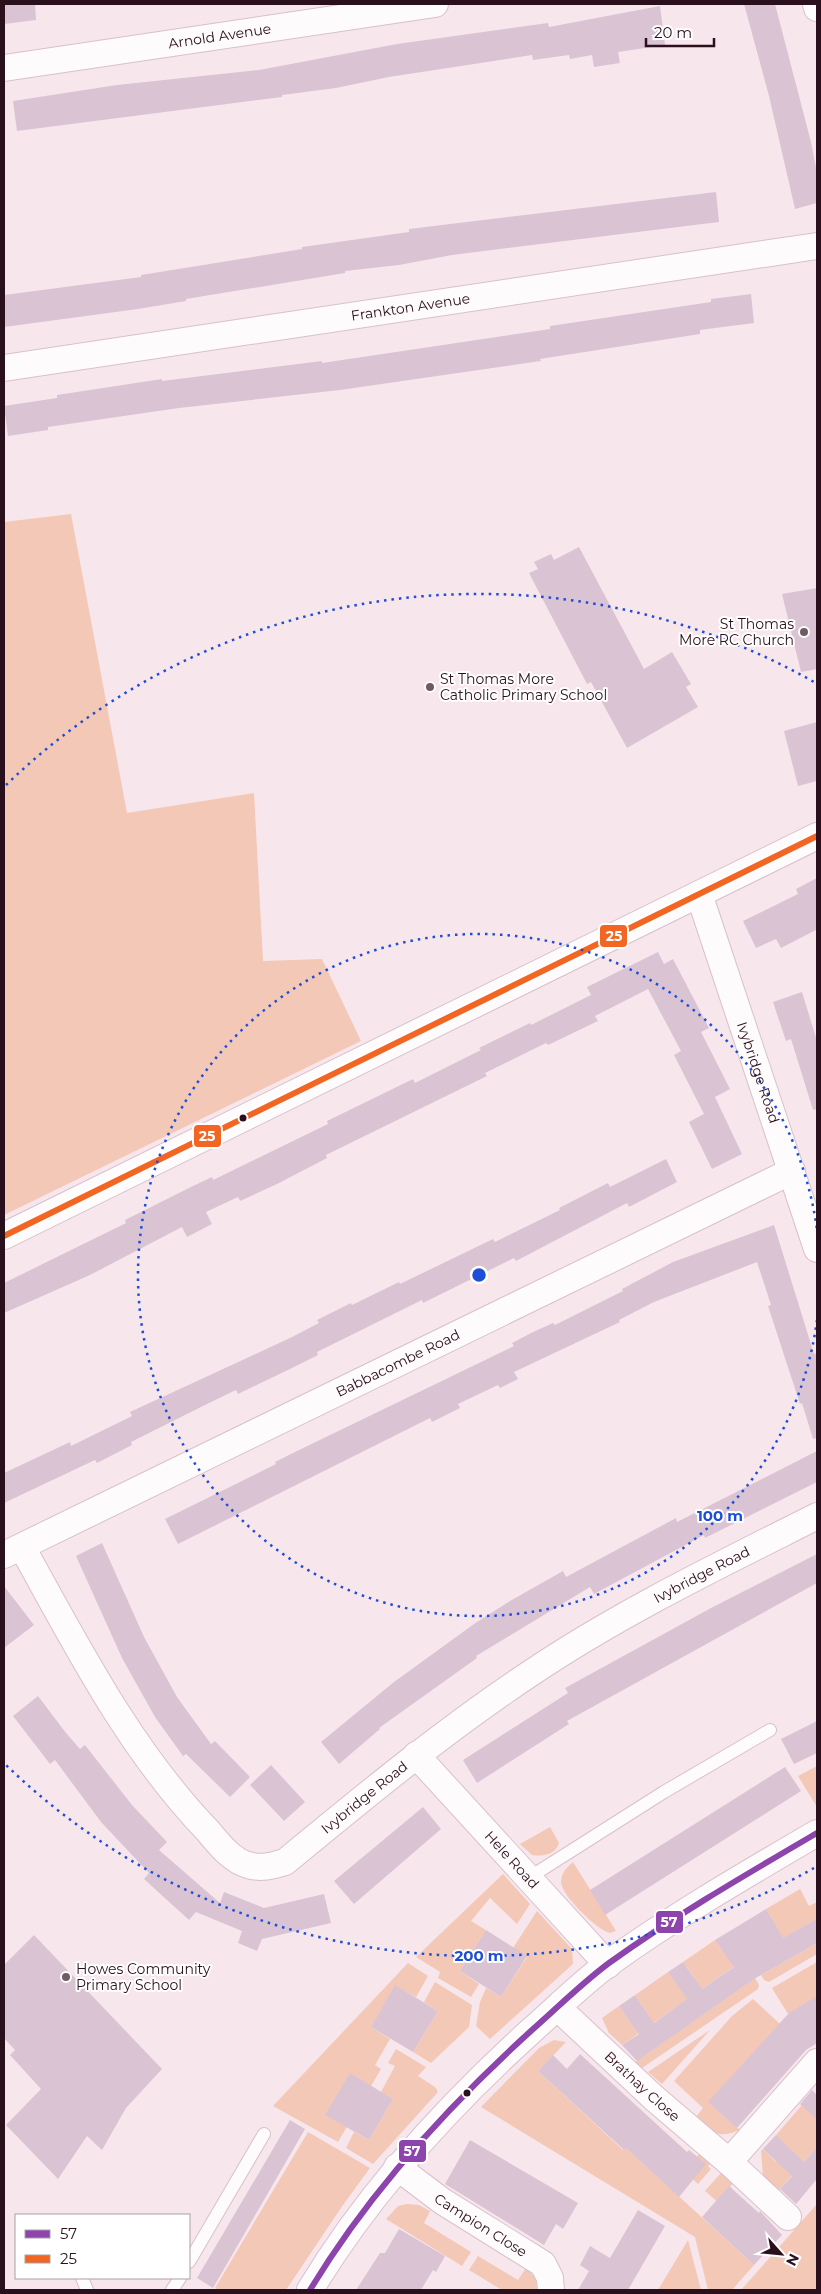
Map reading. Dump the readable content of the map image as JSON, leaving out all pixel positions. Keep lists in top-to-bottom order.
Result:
{
  "streets": {
    "street": [
      "Arnold Avenue",
      "Frankton Avenue",
      "Ivybridge Road",
      "Babbacombe Road",
      "Hele Road",
      "Brathay Close",
      "Campion Close"
    ]
  },
  "crossings": [
    ["Ivybridge Road", "Babbacombe Road"],
    ["Ivybridge Road", "Hele Road"]
  ],
  "places": ["St Thomas More RC Church", "St Thomas More Catholic Primary School", "Howes Community Primary School"],
  "lines": ["transit line 25", "transit line 57"],
  "legend": ["57", "25"],
  "scale_bar": "20 m",
  "north": "bottom right",
  "rings": ["100 m", "200 m"]
}
